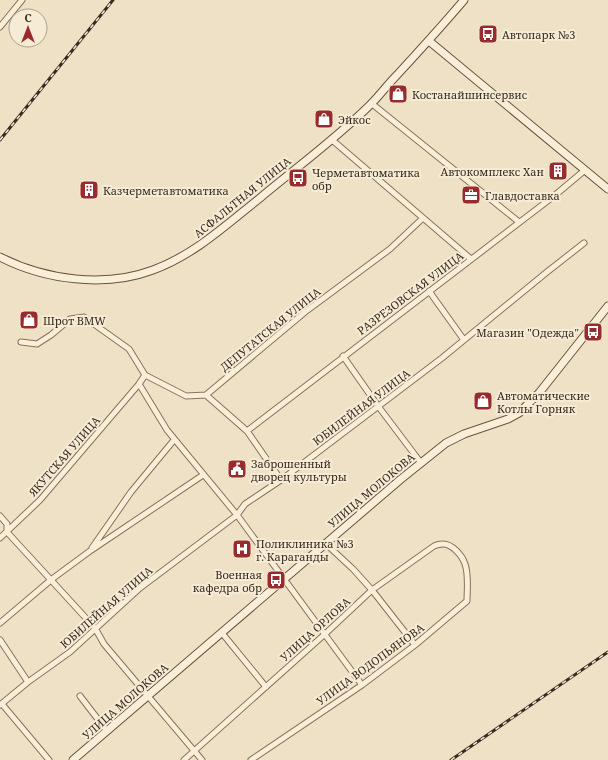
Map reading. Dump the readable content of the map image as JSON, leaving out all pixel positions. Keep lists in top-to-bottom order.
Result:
{
  "streets": {
    "main road": ["АСФАЛЬТНАЯ УЛИЦА", "УЛИЦА МОЛОКОВА"],
    "street": [
      "РАЗРЕЗОВСКАЯ УЛИЦА",
      "ДЕПУТАТСКАЯ УЛИЦА",
      "ЮБИЛЕЙНАЯ УЛИЦА",
      "ЯКУТСКАЯ УЛИЦА",
      "УЛИЦА ОРЛОВА",
      "УЛИЦА ВОДОПЬЯНОВА"
    ]
  },
  "crossings": [
    ["УЛИЦА ОРЛОВА", "УЛИЦА ВОДОПЬЯНОВА"]
  ],
  "places": {
    "bus stop": [
      "Автопарк №3",
      "Черметавтоматика обр",
      "Магазин \"Одежда\"",
      "Военная кафедра обр"
    ],
    "shop": [
      "Костанайшинсервис",
      "Эйкос",
      "Шрот BMW",
      "Автоматические Котлы Горняк"
    ],
    "building": ["Автокомплекс Хан", "Казчерметавтоматика"],
    "office": ["Главдоставка"],
    "public building": ["Заброшенный дворец культуры"],
    "hospital": ["Поликлиника №3 г. Караганды"]
  },
  "north": "top"
}
